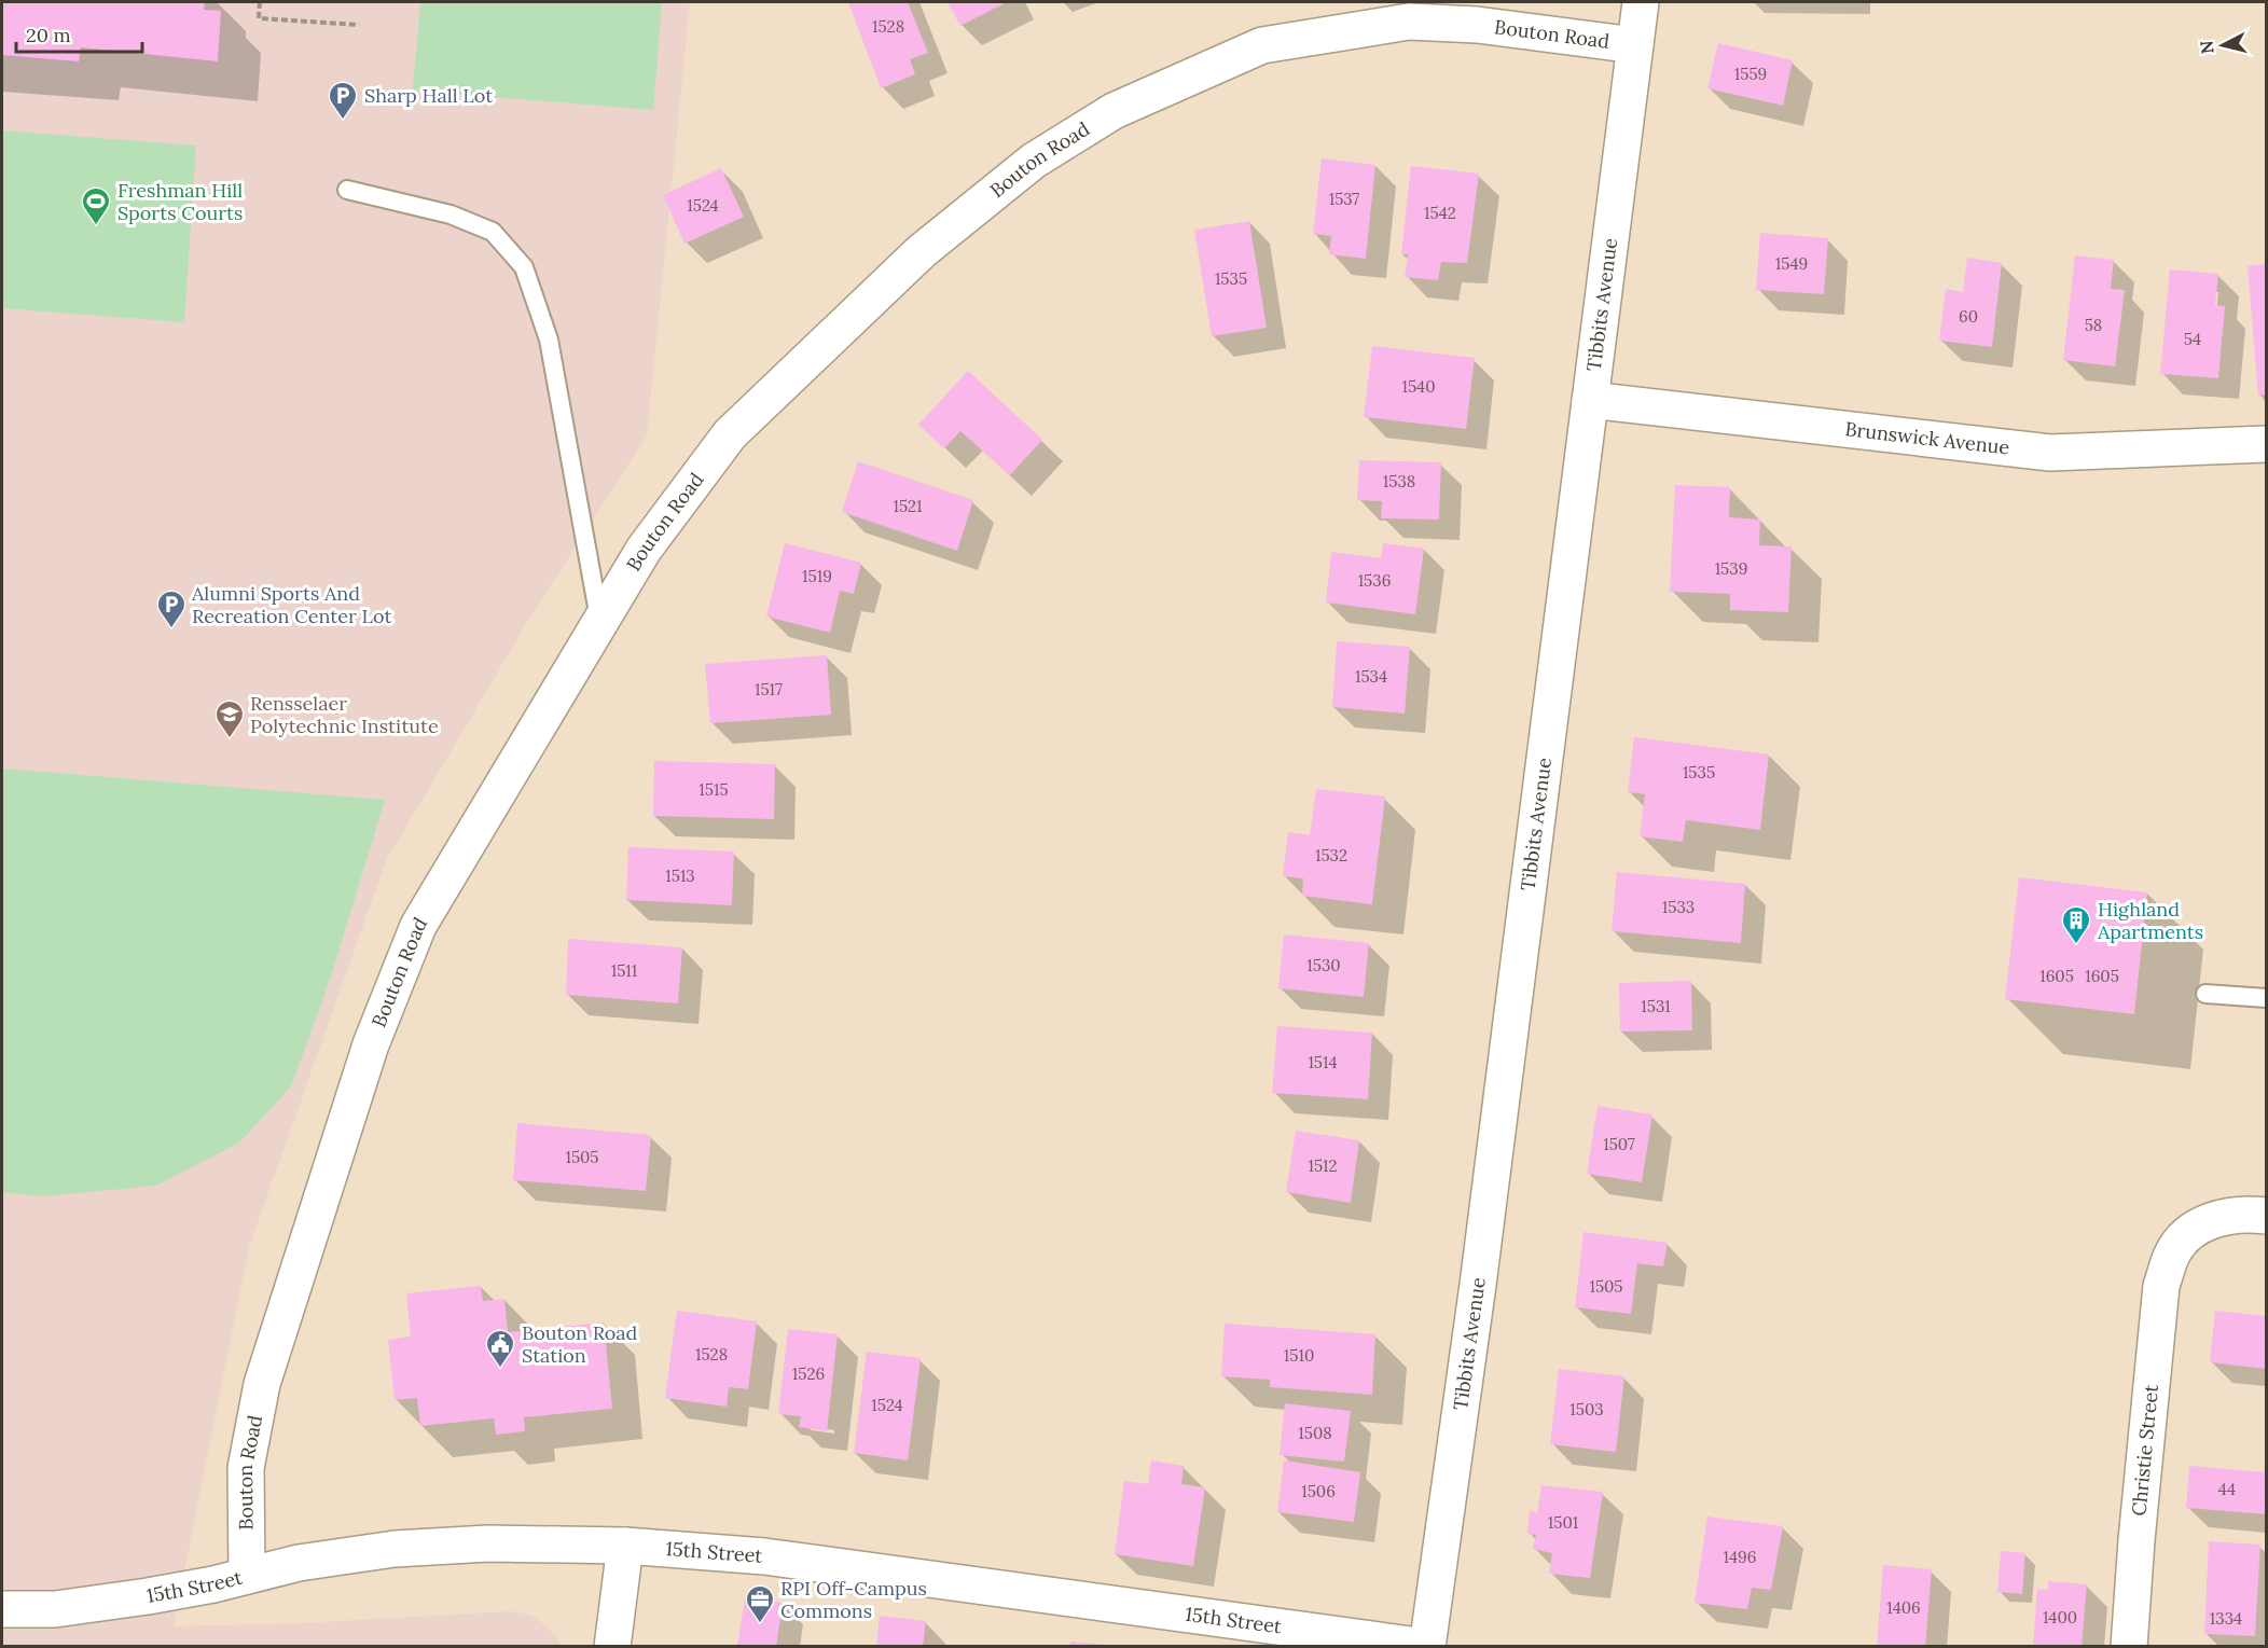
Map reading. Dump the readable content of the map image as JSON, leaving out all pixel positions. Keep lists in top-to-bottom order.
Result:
{
  "streets": {
    "street": [
      "Bouton Road",
      "Tibbits Avenue",
      "Brunswick Avenue",
      "Christie Street",
      "15th Street"
    ]
  },
  "crossings": [
    ["Bouton Road", "Tibbits Avenue"],
    ["Bouton Road", "15th Street"],
    ["Tibbits Avenue", "Brunswick Avenue"],
    ["Tibbits Avenue", "15th Street"]
  ],
  "places": {
    "parking": ["Sharp Hall Lot", "Alumni Sports And Recreation Center Lot"],
    "sports": ["Freshman Hill Sports Courts"],
    "school or university": ["Rensselaer Polytechnic Institute"],
    "building": ["Highland Apartments"],
    "public building": ["Bouton Road Station"],
    "office": ["RPI Off-Campus Commons"]
  },
  "house_numbers": [
    "1528",
    "1559",
    "1537",
    "1524",
    "1542",
    "1549",
    "1535",
    "60",
    "58",
    "54",
    "1540",
    "1538",
    "1521",
    "1539",
    "1519",
    "1536",
    "1534",
    "1517",
    "1535",
    "1515",
    "1532",
    "1513",
    "1533",
    "1530",
    "1511",
    "1605",
    "1605",
    "1531",
    "1514",
    "1507",
    "1505",
    "1512",
    "1505",
    "1528",
    "1510",
    "1526",
    "1524",
    "1503",
    "1508",
    "44",
    "1506",
    "1501",
    "1496",
    "1406",
    "1400",
    "1334"
  ],
  "scale_bar": "20 m",
  "north": "left"
}
